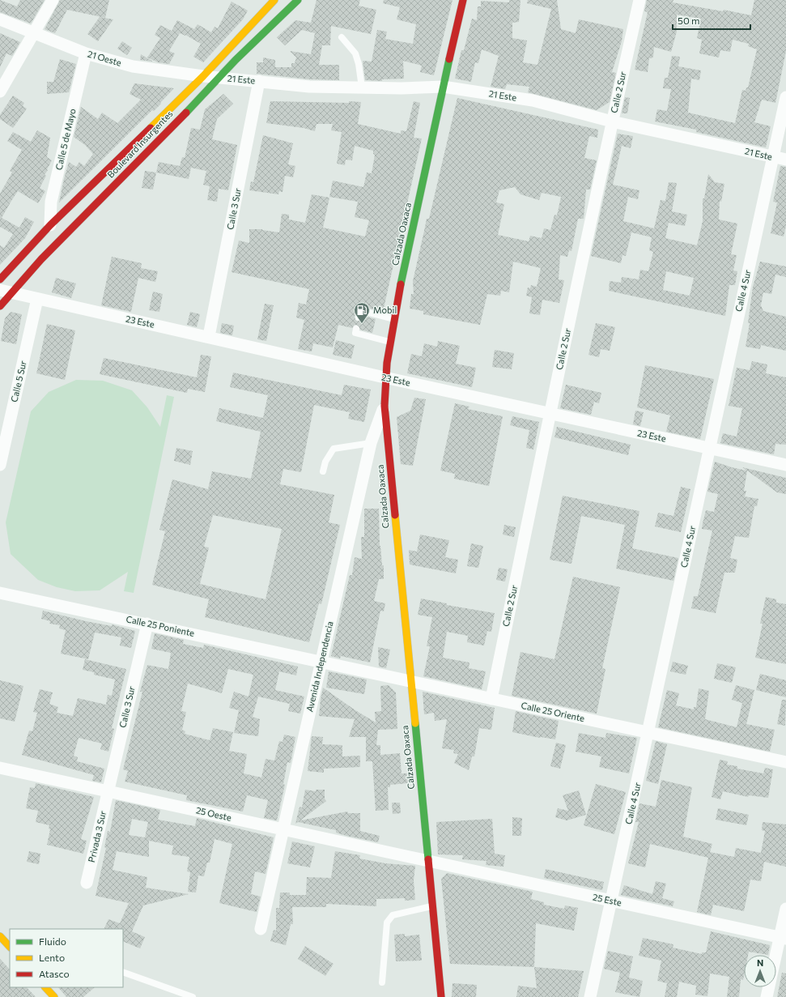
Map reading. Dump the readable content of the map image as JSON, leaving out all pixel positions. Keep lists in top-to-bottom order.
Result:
{
  "streets": {
    "main road": ["Boulevard Insurgentes", "Calzada Oaxaca"],
    "street": [
      "21 Oeste",
      "21 Este",
      "Calle 2 Sur",
      "Calle 5 de Mayo",
      "Calle 3 Sur",
      "Calle 4 Sur",
      "23 Este",
      "Calle 5 Sur",
      "Calle 25 Poniente",
      "Avenida Independencia",
      "Calle 25 Oriente",
      "25 Oeste",
      "Privada 3 Sur",
      "25 Este"
    ]
  },
  "crossings": [
    ["21 Oeste", "21 Este"],
    ["21 Oeste", "Calle 5 de Mayo"],
    ["21 Oeste", "Boulevard Insurgentes"],
    ["21 Este", "Calle 2 Sur"],
    ["21 Este", "Boulevard Insurgentes"],
    ["21 Este", "Calle 3 Sur"],
    ["21 Este", "Calzada Oaxaca"],
    ["21 Este", "Calle 4 Sur"],
    ["Calle 2 Sur", "23 Este"],
    ["Calle 2 Sur", "Calle 25 Oriente"],
    ["Calle 5 de Mayo", "Boulevard Insurgentes"],
    ["Boulevard Insurgentes", "23 Este"],
    ["Calle 3 Sur", "23 Este"],
    ["Calle 3 Sur", "Calle 25 Poniente"],
    ["Calle 3 Sur", "25 Oeste"],
    ["Calle 3 Sur", "Privada 3 Sur"],
    ["Calzada Oaxaca", "23 Este"],
    ["Calzada Oaxaca", "Avenida Independencia"],
    ["Calzada Oaxaca", "Calle 25 Oriente"],
    ["Calzada Oaxaca", "25 Oeste"],
    ["Calzada Oaxaca", "25 Este"],
    ["Calle 4 Sur", "23 Este"],
    ["Calle 4 Sur", "Calle 25 Oriente"],
    ["Calle 4 Sur", "25 Este"],
    ["23 Este", "Calle 5 Sur"],
    ["Calle 25 Poniente", "Avenida Independencia"],
    ["Calle 25 Poniente", "Calle 25 Oriente"],
    ["Avenida Independencia", "Calle 25 Oriente"],
    ["Avenida Independencia", "25 Oeste"],
    ["25 Oeste", "Privada 3 Sur"],
    ["25 Oeste", "25 Este"]
  ],
  "places": {
    "fuel station": ["Mobil"]
  },
  "legend": ["Fluido", "Lento", "Atasco"],
  "scale_bar": "50 m",
  "north": "top"
}
